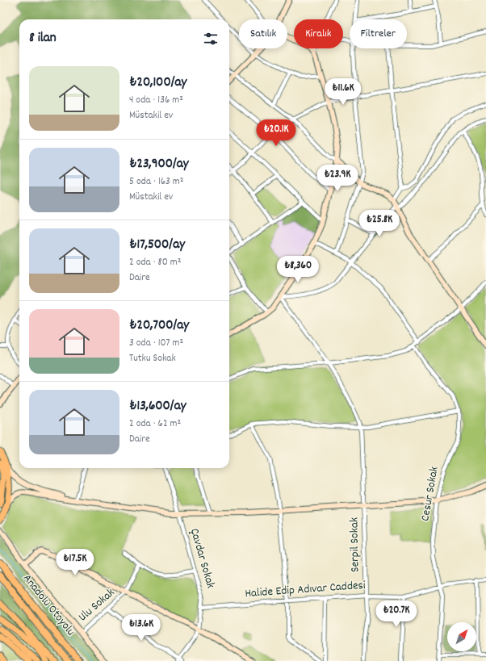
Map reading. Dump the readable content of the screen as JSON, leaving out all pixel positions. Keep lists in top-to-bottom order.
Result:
{
  "streets": {
    "highway": ["Anadolu Otoyolu"],
    "street": [
      "Cesur Sokak",
      "Serpil Sokak",
      "Çavdar Sokak",
      "Halide Edip Adıvar Caddesi",
      "Ulu Sokak"
    ]
  },
  "crossings": [
    ["Cesur Sokak", "Halide Edip Adıvar Caddesi"],
    ["Serpil Sokak", "Halide Edip Adıvar Caddesi"],
    ["Çavdar Sokak", "Halide Edip Adıvar Caddesi"]
  ],
  "north": "top right",
  "page": {
    "chip": ["Satılık", "Kiralık", "Filtreler"],
    "heading": "8 ilan",
    "list": [
      {
        "name": "₺20,100/ay",
        "note": "4 oda · 136 m² · Müstakil ev"
      },
      {
        "name": "₺23,900/ay",
        "note": "5 oda · 163 m² · Müstakil ev"
      },
      {
        "name": "₺17,500/ay",
        "note": "2 oda · 80 m² · Daire"
      },
      {
        "name": "₺20,700/ay",
        "note": "3 oda · 107 m² · Tutku Sokak"
      },
      {
        "name": "₺13,600/ay",
        "note": "2 oda · 62 m² · Daire"
      }
    ],
    "price": [
      "₺11.6K",
      "₺20.1K",
      "₺23.9K",
      "₺25.8K",
      "₺8,360",
      "₺17.5K",
      "₺20.7K",
      "₺13.6K"
    ]
  }
}
